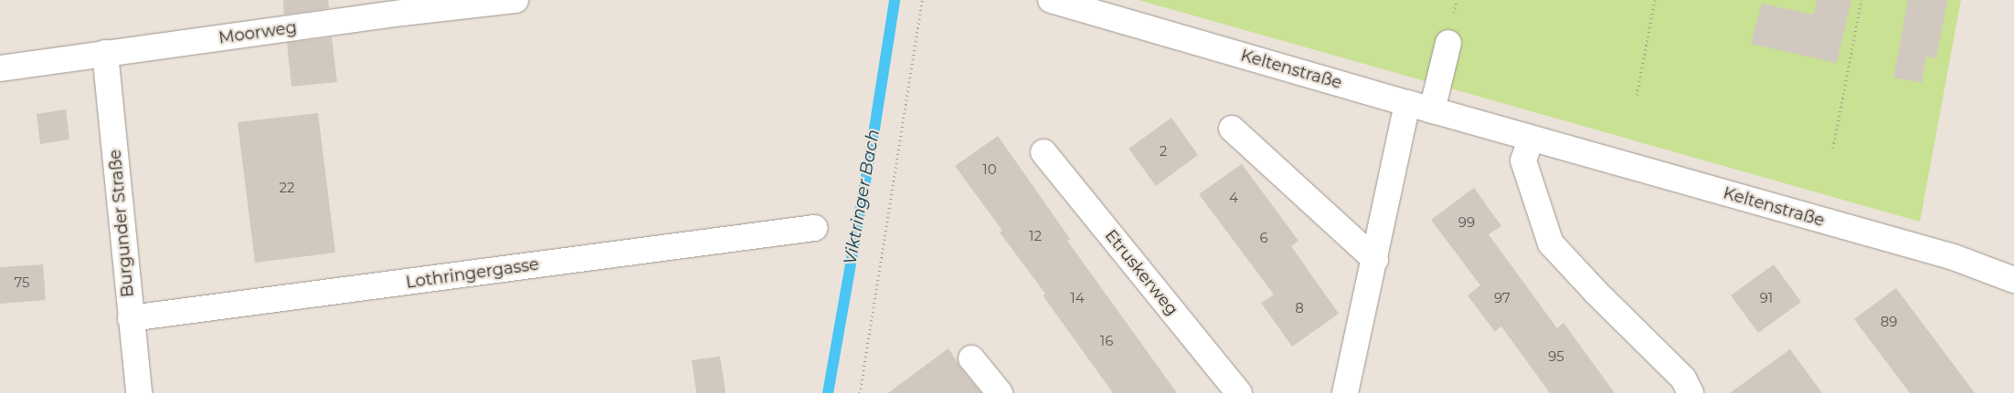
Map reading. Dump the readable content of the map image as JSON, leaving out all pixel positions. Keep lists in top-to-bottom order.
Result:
{
  "streets": {
    "street": [
      "Moorweg",
      "Keltenstraße",
      "Burgunder Straße",
      "Etruskerweg",
      "Lothringergasse"
    ]
  },
  "crossings": [
    ["Moorweg", "Burgunder Straße"],
    ["Burgunder Straße", "Lothringergasse"]
  ],
  "water": ["Viktringer Bach"],
  "house_numbers": [
    "2",
    "10",
    "22",
    "4",
    "99",
    "12",
    "6",
    "75",
    "14",
    "97",
    "91",
    "8",
    "89",
    "16",
    "95"
  ]
}
